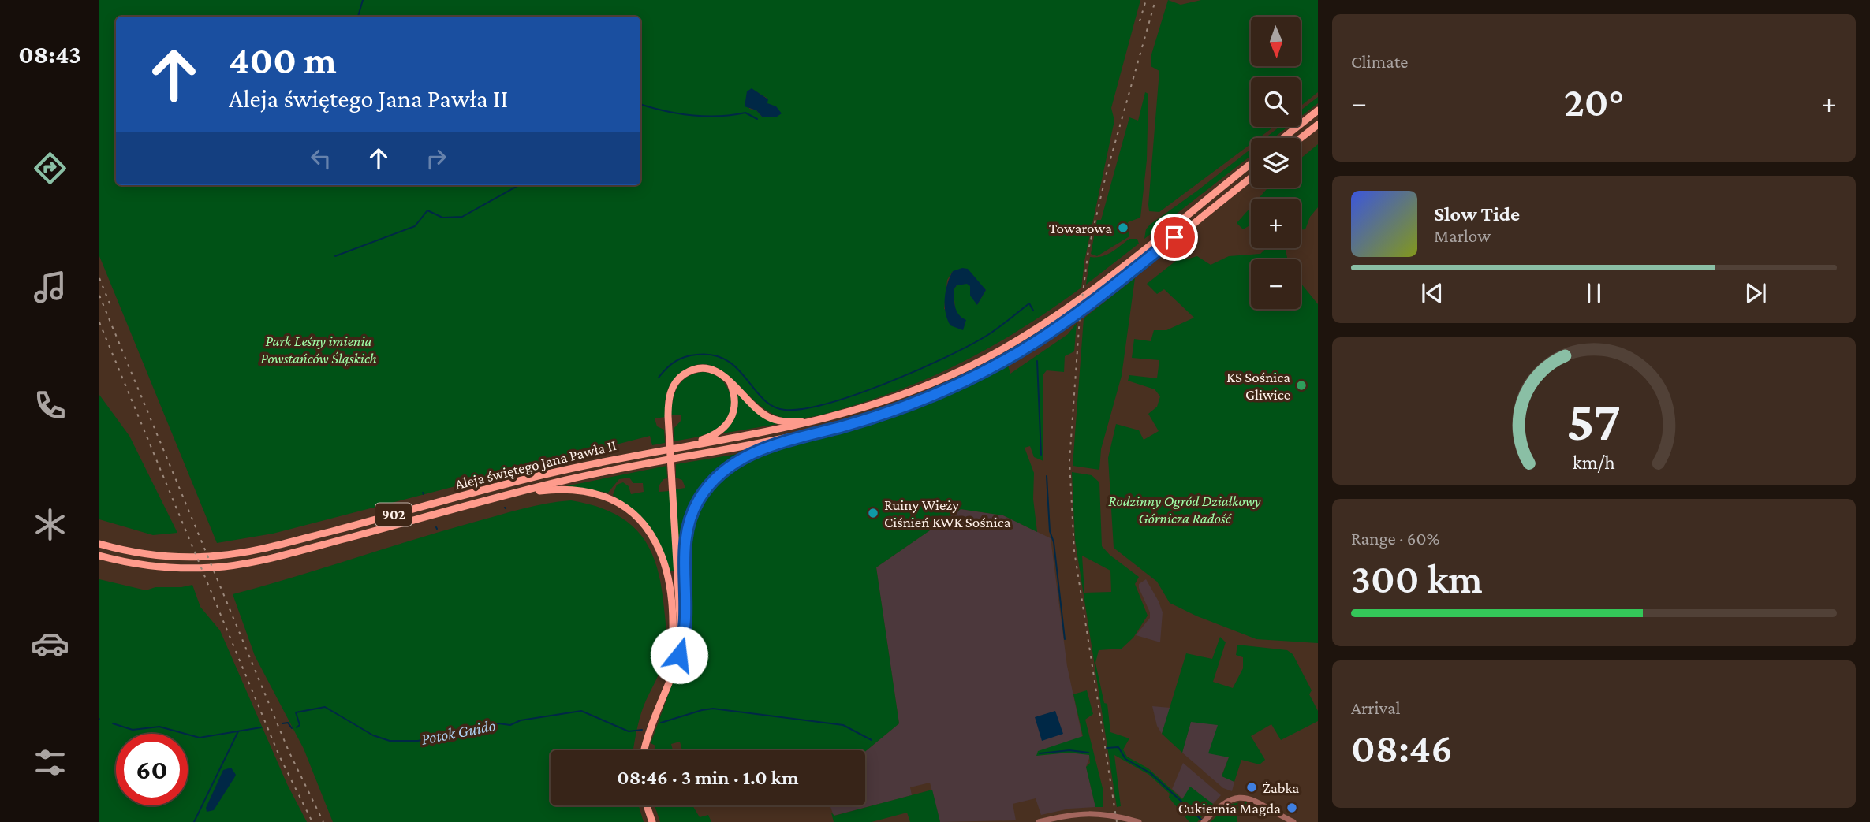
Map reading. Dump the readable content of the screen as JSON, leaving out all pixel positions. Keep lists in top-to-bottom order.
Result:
{
  "streets": {
    "main road": ["Aleja świętego Jana Pawła II", "902"]
  },
  "water": ["Potok Guido"],
  "parks": ["Park Leśny imienia Powstańców Śląskich", "Rodzinny Ogród Działkowy Górnicza Radość"],
  "places": [
    "Towarowa",
    "KS Sośnica Gliwice",
    "Ruiny Wieży Ciśnień KWK Sośnica",
    "Żabka",
    "Cukiernia Magda"
  ],
  "north": "bottom",
  "page": {
    "tabs": "08:43",
    "tile": [
      "Climate",
      ["Range · 60%", "300 km"],
      ["Arrival", "08:46"]
    ],
    "map_buttons": ["+", "−"],
    "turn": ["400 m", "Aleja świętego Jana Pawła II"],
    "heat": ["−", "20°", "+"],
    "song": ["Slow Tide", "Marlow"],
    "limit": "60",
    "trip": "08:46 · 3 min · 1.0 km",
    "gauge": ["57", "km/h"]
  }
}
